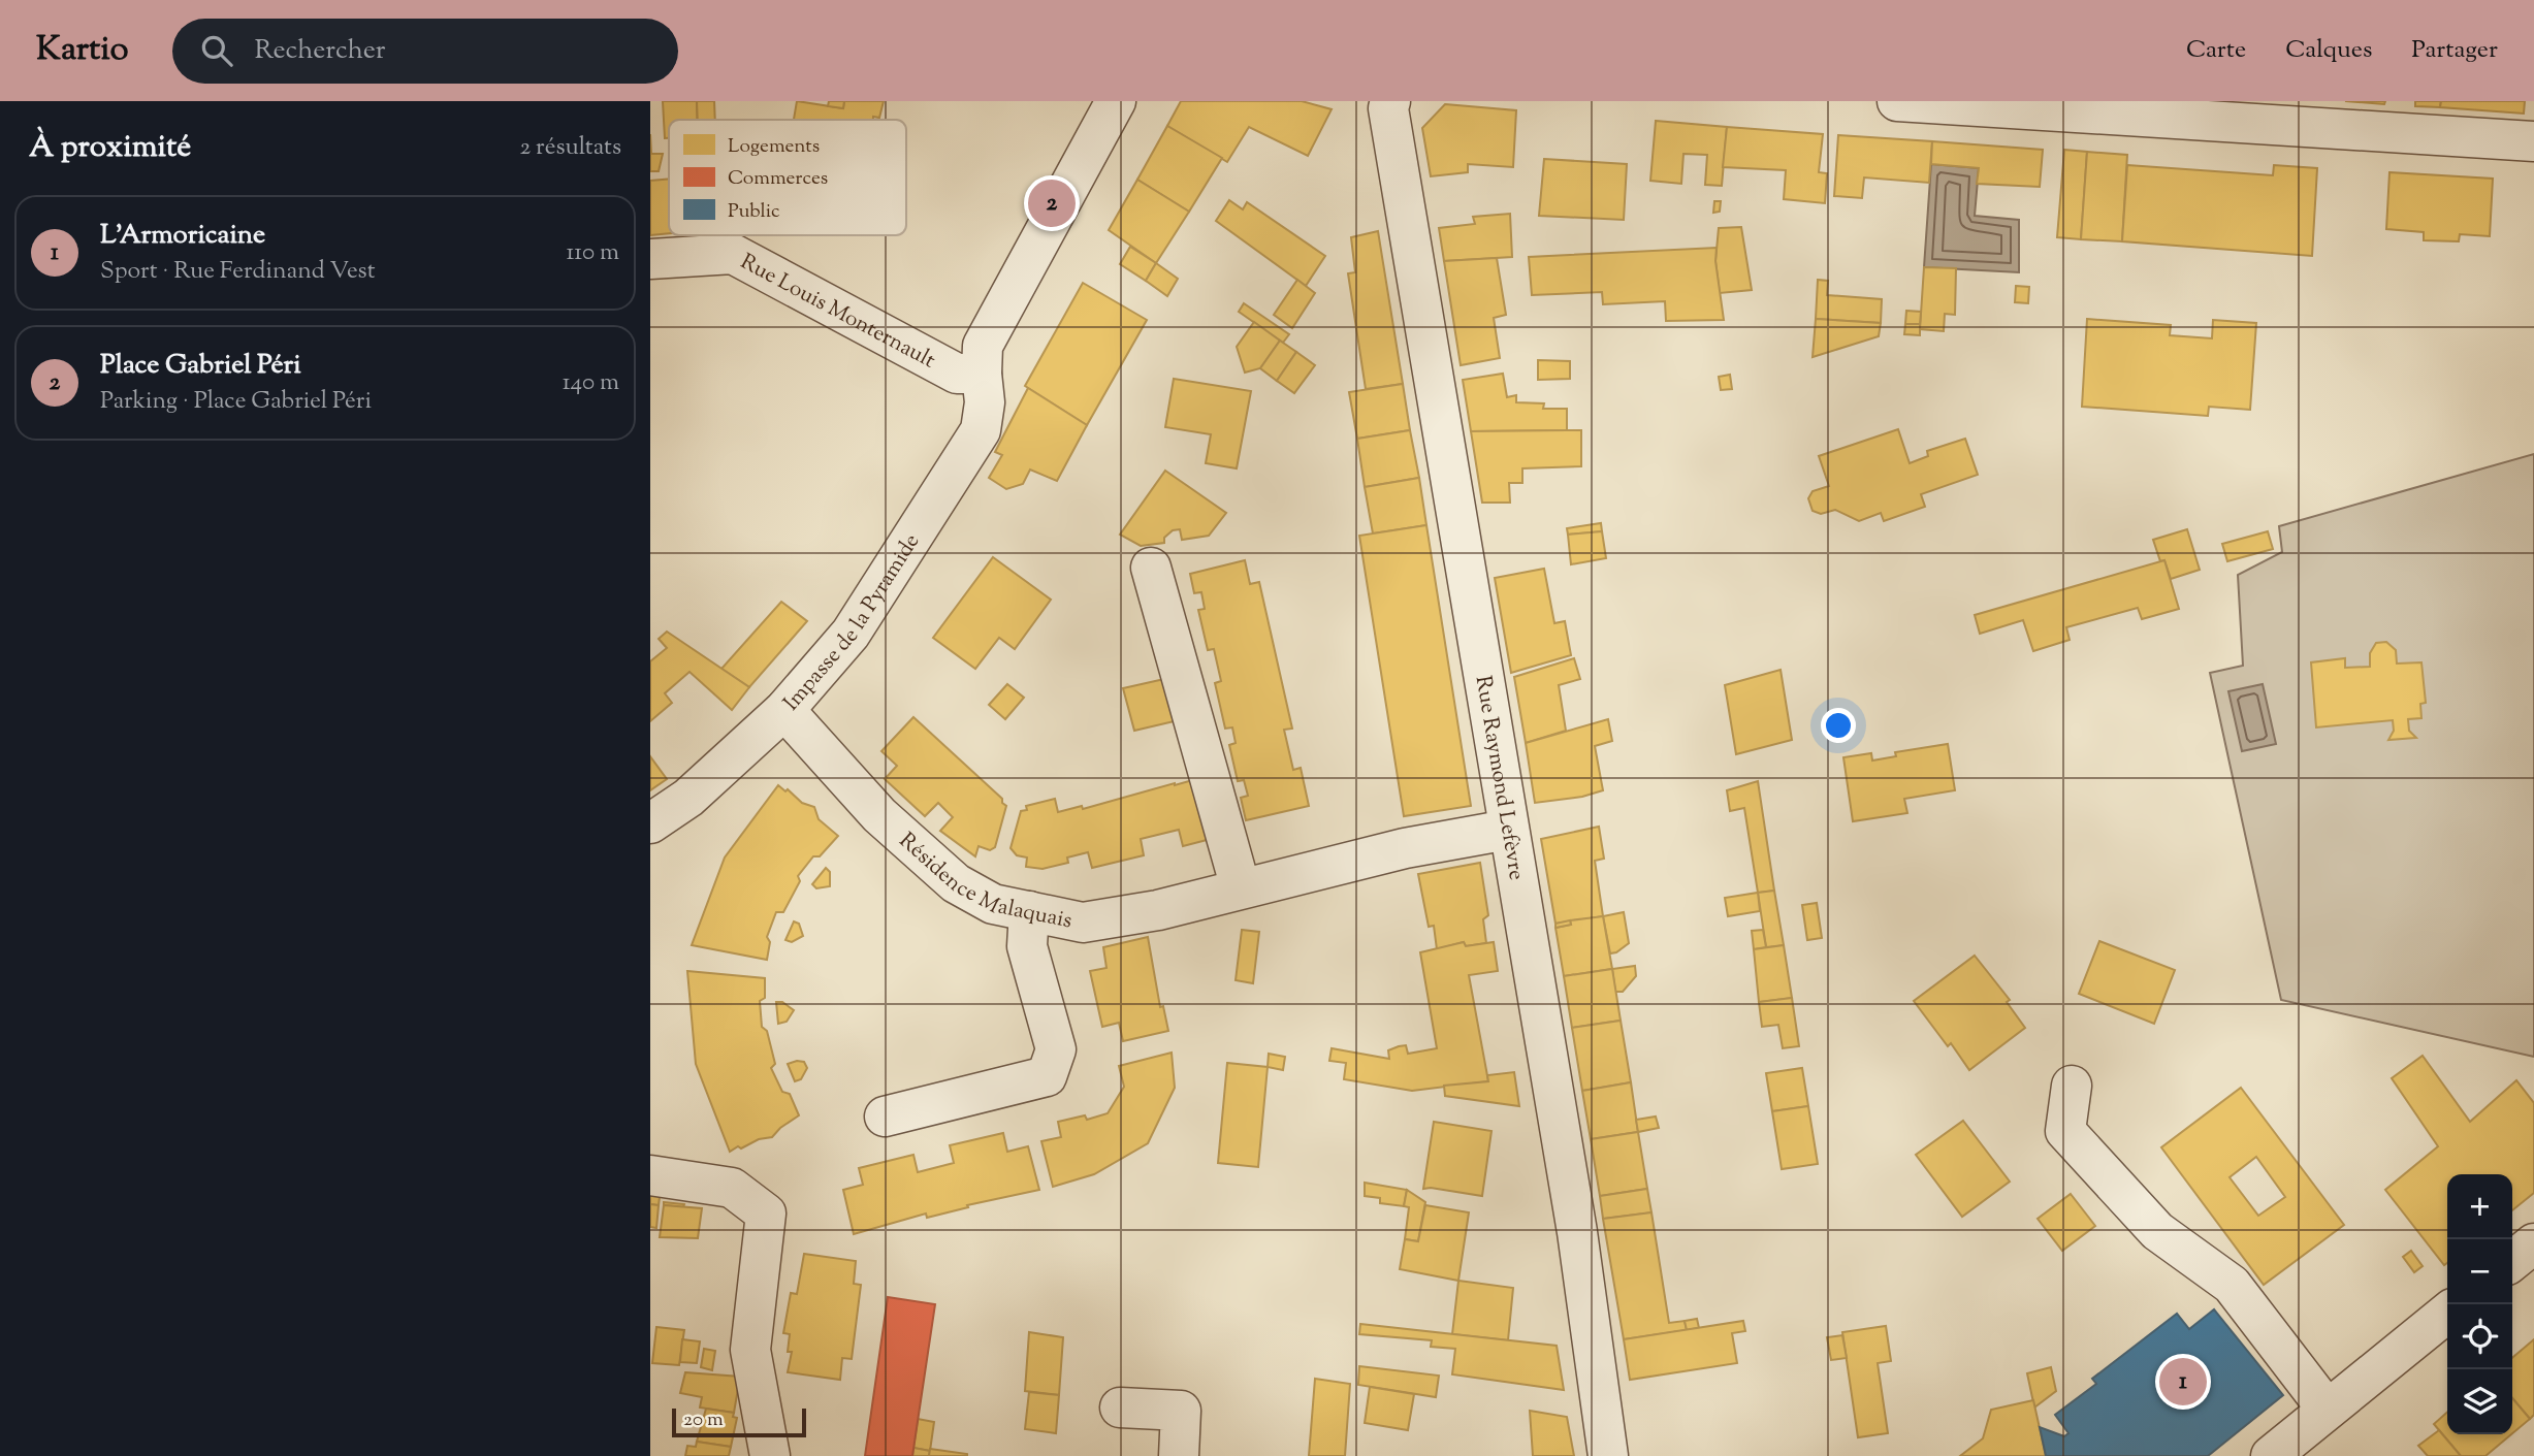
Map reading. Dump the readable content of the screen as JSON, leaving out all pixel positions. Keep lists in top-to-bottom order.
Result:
{
  "streets": {
    "street": [
      "Rue Louis Monternault",
      "Impasse de la Pyramide",
      "Rue Raymond Lefèvre",
      "Résidence Malaquais"
    ]
  },
  "crossings": [
    ["Rue Louis Monternault", "Impasse de la Pyramide"],
    ["Impasse de la Pyramide", "Résidence Malaquais"],
    ["Rue Raymond Lefèvre", "Résidence Malaquais"]
  ],
  "legend": ["Logements", "Commerces", "Public"],
  "scale_bar": "20 m",
  "page": {
    "header": "Kartio",
    "search": "Rechercher",
    "nav": ["Carte", "Calques", "Partager"],
    "heading": ["À proximité", "2 résultats"],
    "pins": ["2", "1"],
    "list": [
      {
        "mark": "1",
        "name": "L'Armoricaine",
        "note": "Sport · Rue Ferdinand Vest",
        "value": "110 m"
      },
      {
        "mark": "2",
        "name": "Place Gabriel Péri",
        "note": "Parking · Place Gabriel Péri",
        "value": "140 m"
      }
    ],
    "map_buttons": ["+", "−"],
    "scale": "20 m"
  }
}
